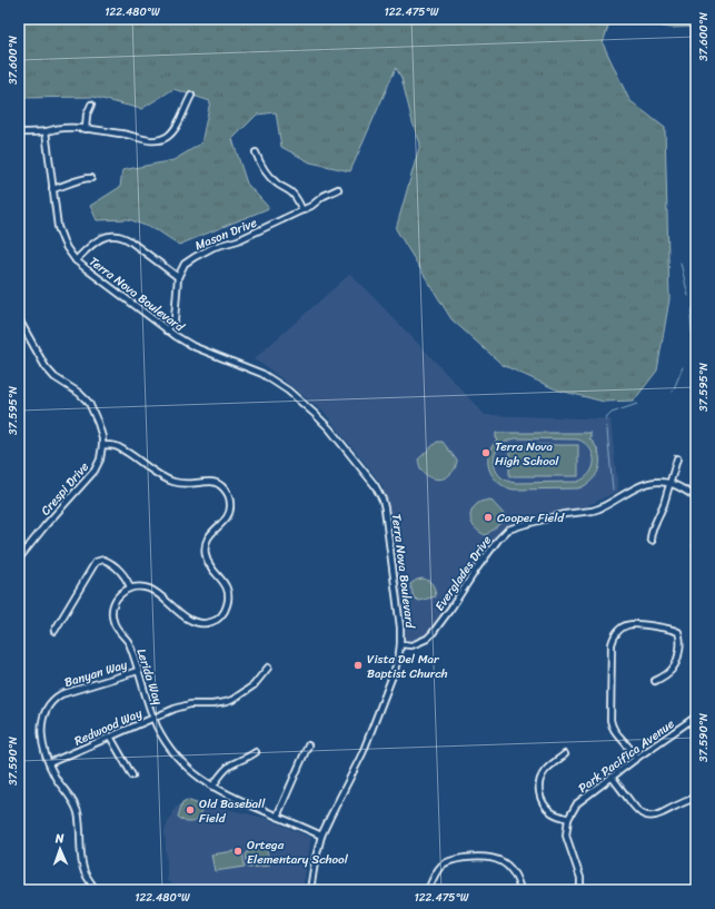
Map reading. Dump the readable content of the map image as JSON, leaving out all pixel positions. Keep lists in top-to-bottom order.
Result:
{
  "streets": {
    "street": [
      "Mason Drive",
      "Terra Nova Boulevard",
      "Crespi Drive",
      "Everglades Drive",
      "Banyan Way",
      "Lerida Way",
      "Redwood Way",
      "Park Pacifica Avenue"
    ]
  },
  "crossings": [
    ["Terra Nova Boulevard", "Everglades Drive"],
    ["Terra Nova Boulevard", "Lerida Way"],
    ["Banyan Way", "Lerida Way"],
    ["Banyan Way", "Redwood Way"],
    ["Lerida Way", "Redwood Way"]
  ],
  "places": [
    "Terra Nova High School",
    "Cooper Field",
    "Vista Del Mar Baptist Church",
    "Old Baseball Field",
    "Ortega Elementary School"
  ],
  "north": "top",
  "coordinates": [
    "122.480°W",
    "122.475°W",
    "37.600°N",
    "37.595°N",
    "37.590°N"
  ]
}
